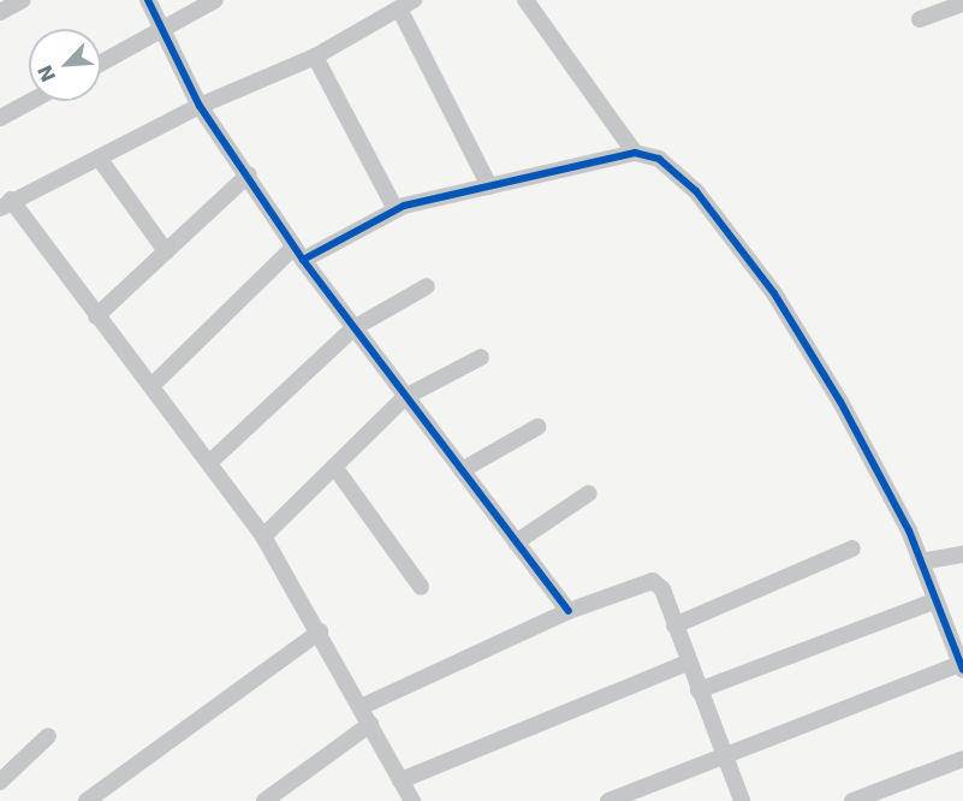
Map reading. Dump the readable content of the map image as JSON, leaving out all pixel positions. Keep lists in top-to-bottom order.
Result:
{
  "north": "bottom left"
}
